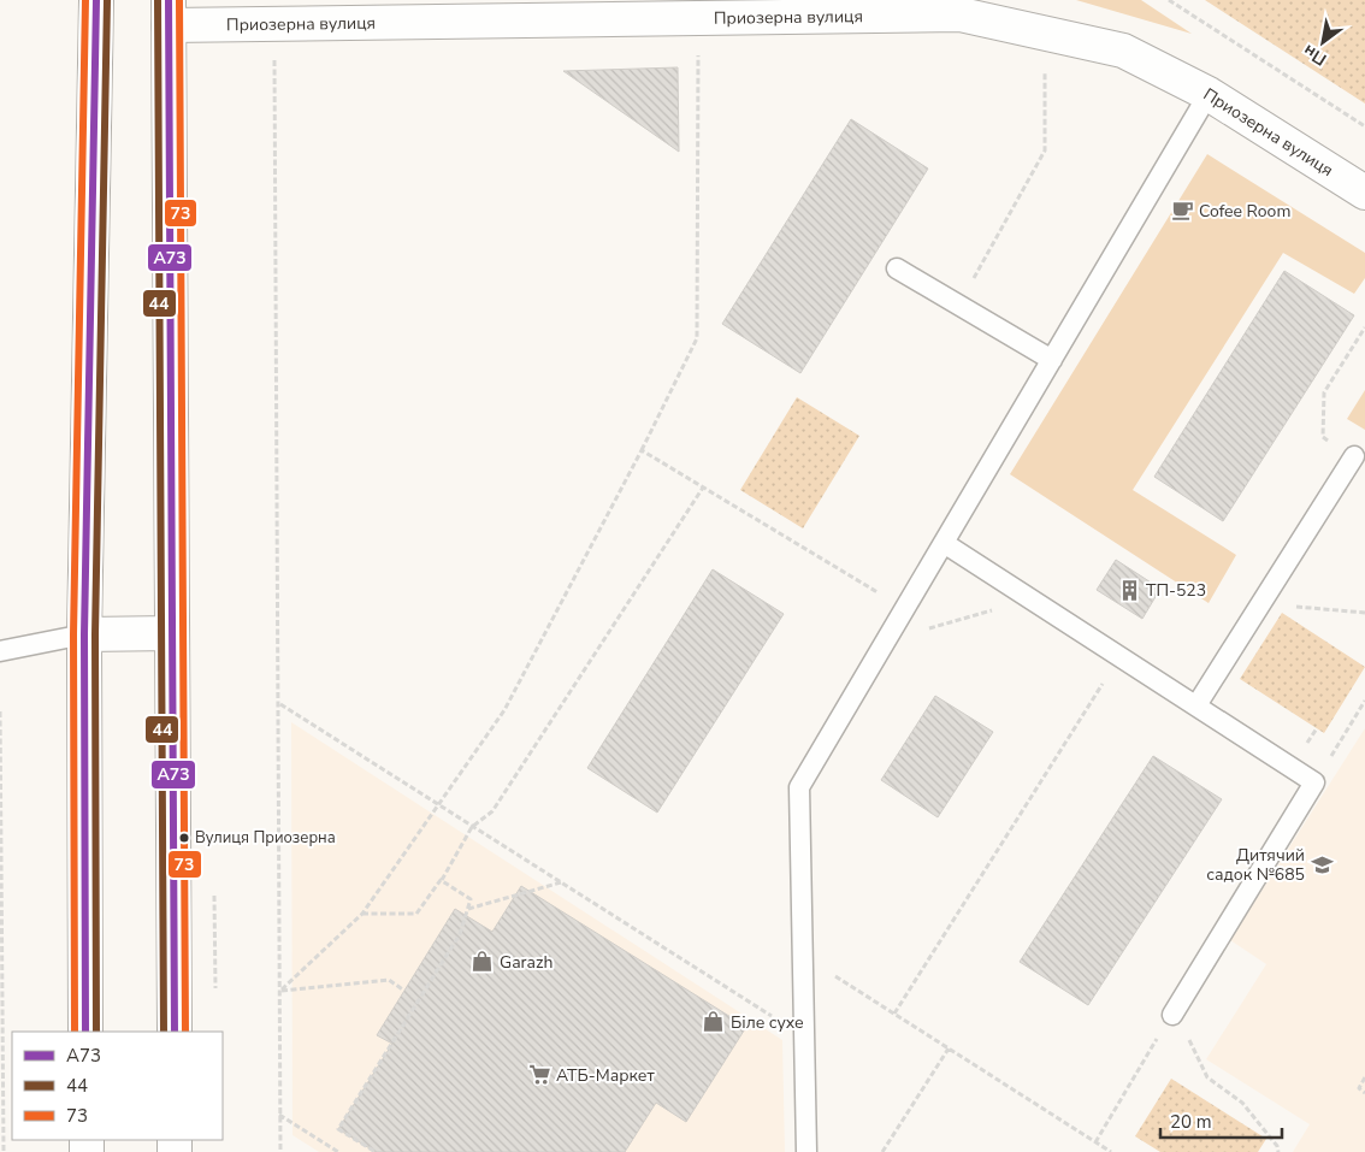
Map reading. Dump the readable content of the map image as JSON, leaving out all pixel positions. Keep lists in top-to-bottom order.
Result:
{
  "streets": {
    "main road": ["Приозерна вулиця"]
  },
  "places": {
    "cafe": ["Cofee Room"],
    "building": ["ТП-523"],
    "other": ["Вулиця Приозерна"],
    "school or university": ["Дитячий садок №685"],
    "shop": ["Garazh", "Біле сухе"],
    "supermarket": ["АТБ-Маркет"]
  },
  "lines": ["transit line А73", "transit line 44", "transit line 73"],
  "legend": ["А73", "44", "73"],
  "scale_bar": "20 m",
  "north": "bottom left"
}
